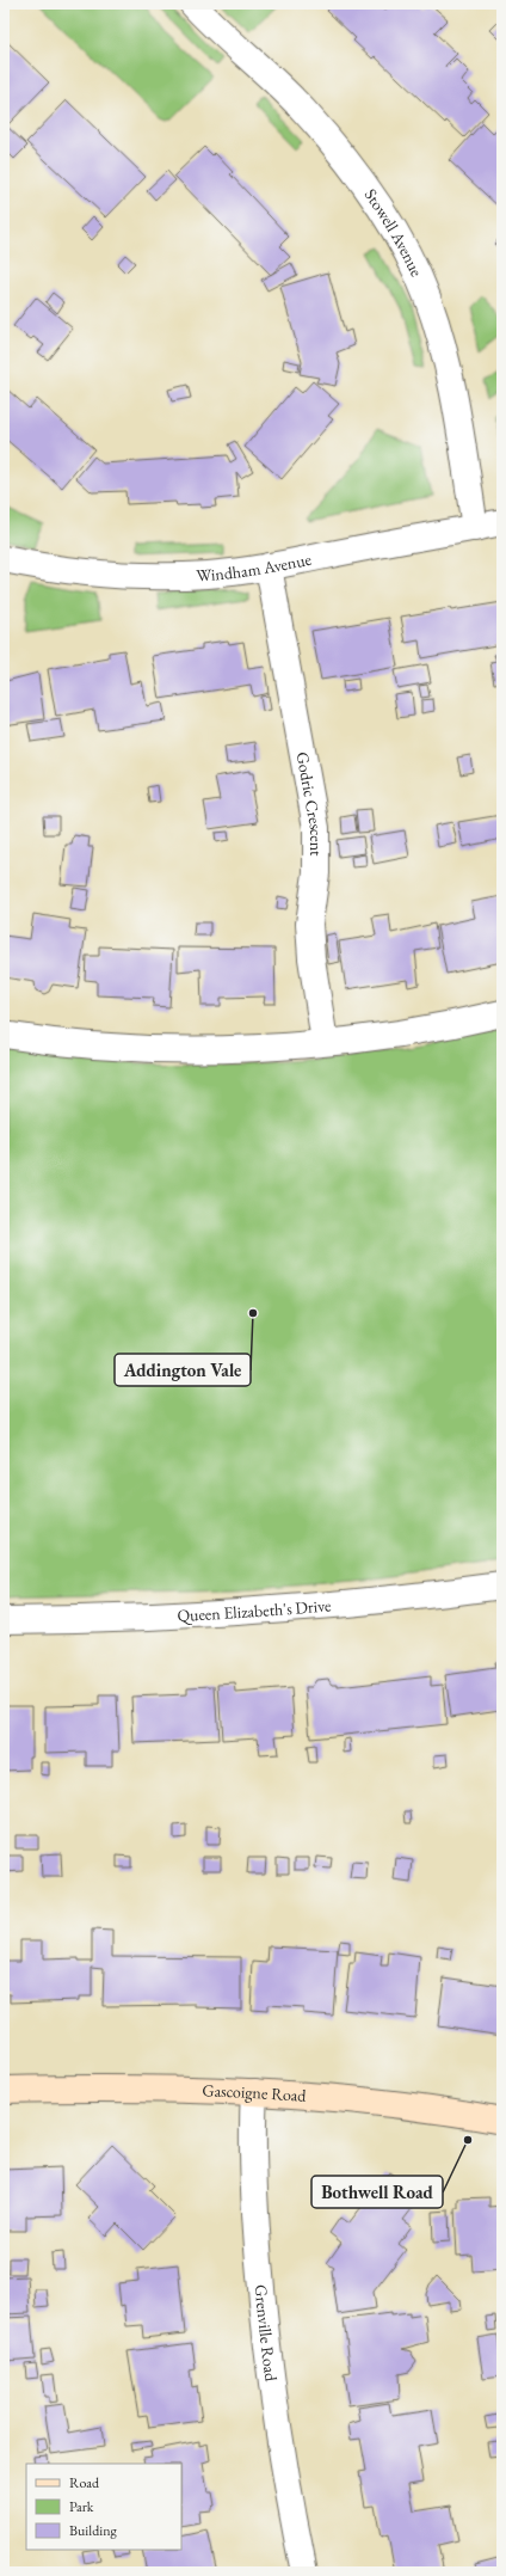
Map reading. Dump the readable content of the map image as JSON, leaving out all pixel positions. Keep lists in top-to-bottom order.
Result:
{
  "streets": {
    "street": [
      "Stowell Avenue",
      "Windham Avenue",
      "Godric Crescent",
      "Queen Elizabeth's Drive",
      "Gascoigne Road",
      "Grenville Road"
    ]
  },
  "crossings": [
    ["Stowell Avenue", "Windham Avenue"],
    ["Windham Avenue", "Godric Crescent"],
    ["Gascoigne Road", "Grenville Road"]
  ],
  "places": ["Addington Vale", "Bothwell Road"],
  "legend": ["Road", "Park", "Building"]
}
